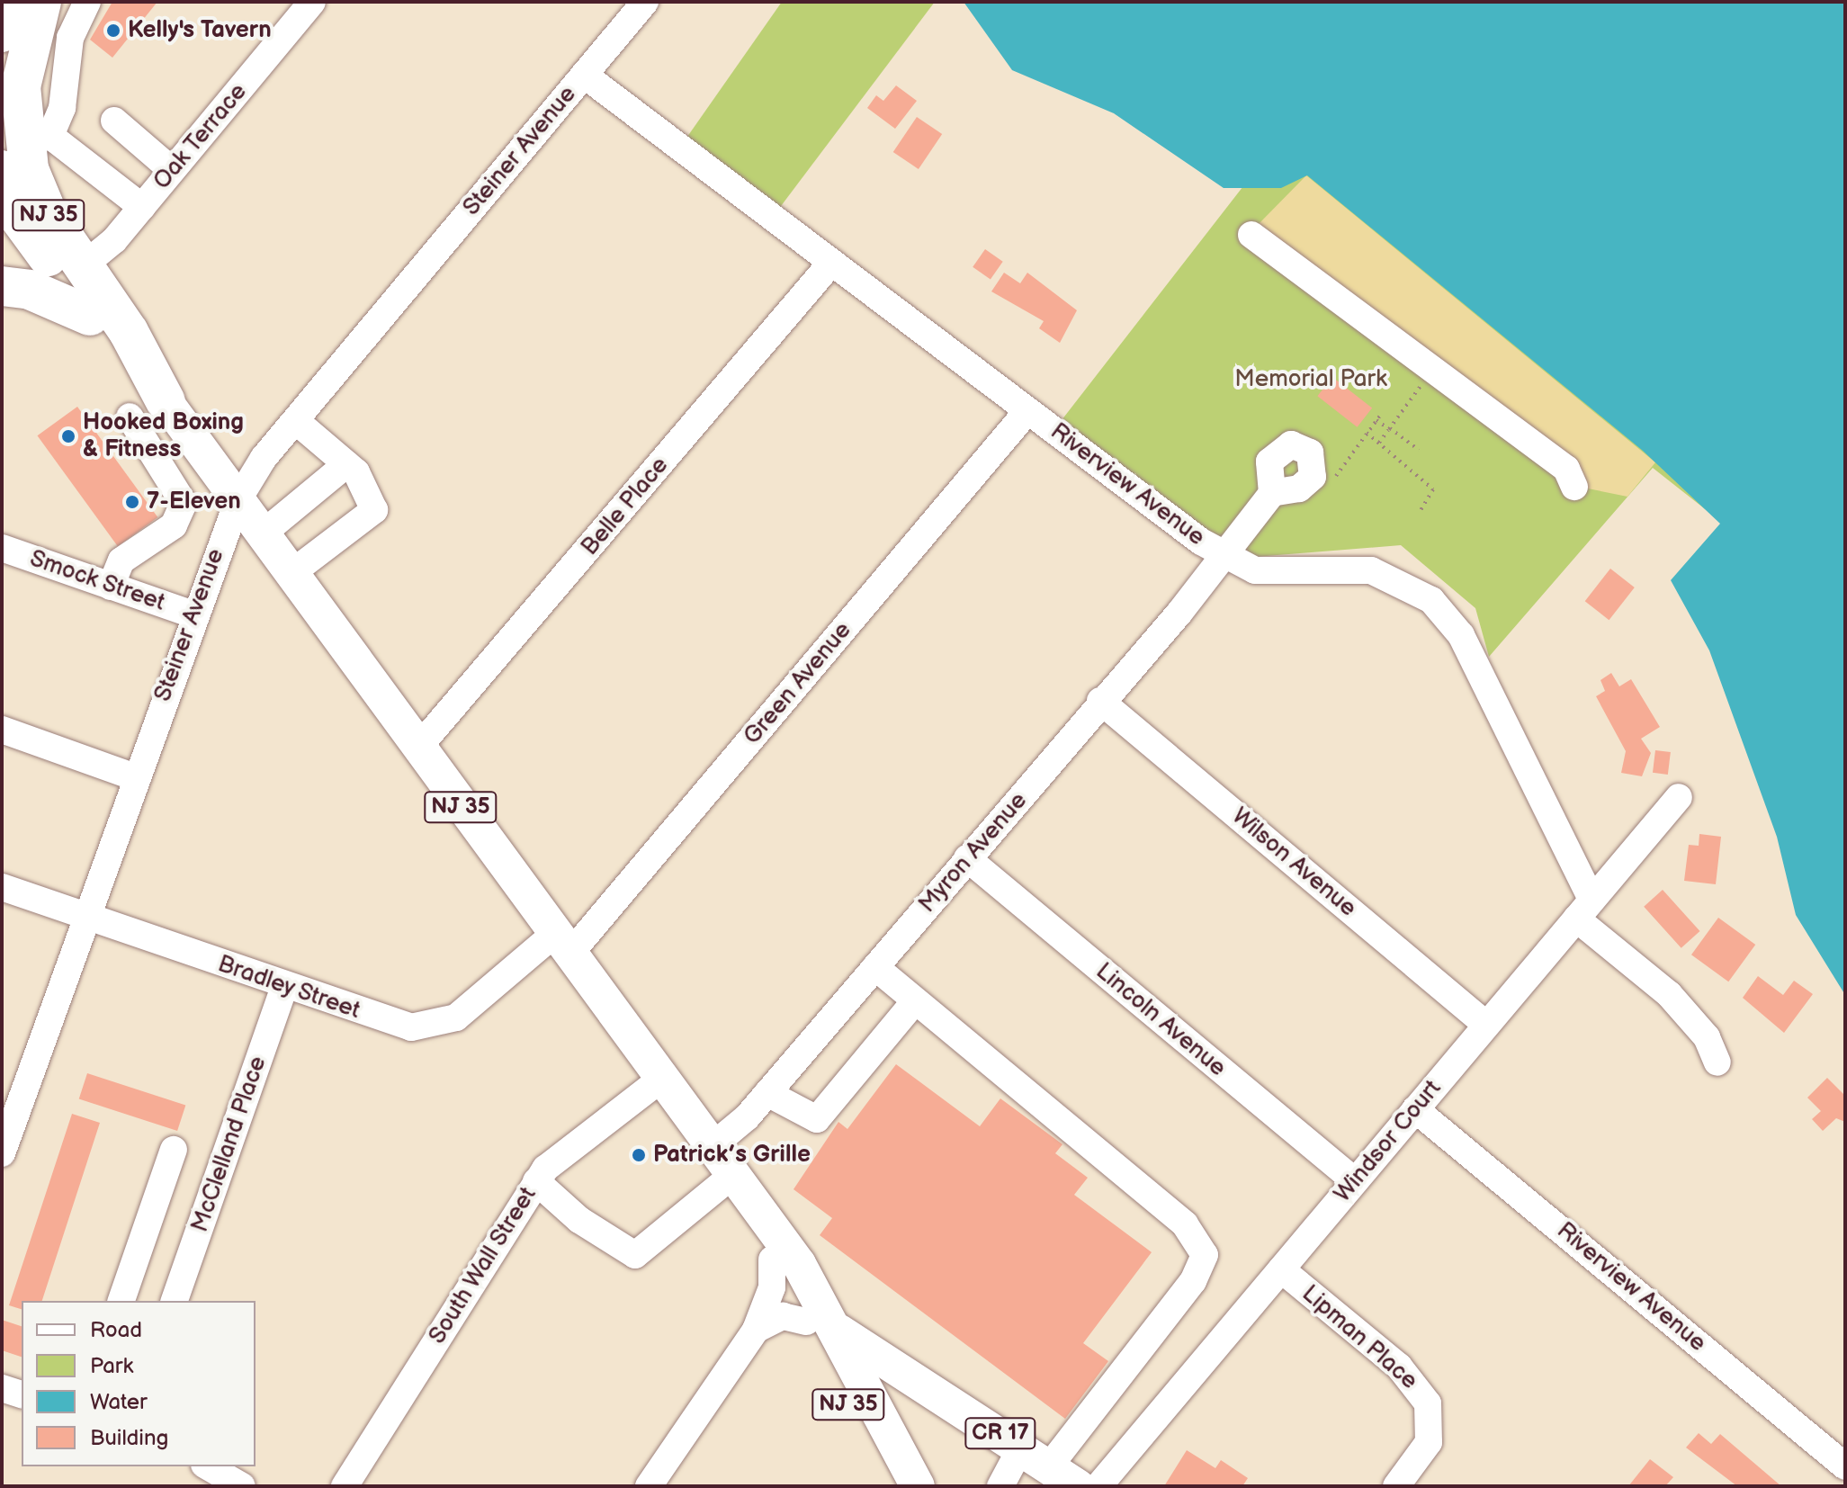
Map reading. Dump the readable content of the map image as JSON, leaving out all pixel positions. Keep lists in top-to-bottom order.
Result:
{
  "streets": {
    "highway": ["NJ 35"],
    "main road": ["CR 17"],
    "street": [
      "Oak Terrace",
      "Steiner Avenue",
      "Riverview Avenue",
      "Belle Place",
      "Smock Street",
      "Green Avenue",
      "Myron Avenue",
      "Wilson Avenue",
      "Bradley Street",
      "Lincoln Avenue",
      "Windsor Court",
      "McClelland Place",
      "South Wall Street",
      "Lipman Place"
    ]
  },
  "crossings": [
    ["Oak Terrace", "NJ 35"],
    ["Steiner Avenue", "NJ 35"],
    ["Steiner Avenue", "Riverview Avenue"],
    ["Steiner Avenue", "Smock Street"],
    ["Steiner Avenue", "Bradley Street"],
    ["NJ 35", "Belle Place"],
    ["NJ 35", "Green Avenue"],
    ["NJ 35", "Myron Avenue"],
    ["NJ 35", "Bradley Street"],
    ["NJ 35", "South Wall Street"],
    ["NJ 35", "CR 17"],
    ["Riverview Avenue", "Belle Place"],
    ["Riverview Avenue", "Green Avenue"],
    ["Riverview Avenue", "Myron Avenue"],
    ["Riverview Avenue", "Windsor Court"],
    ["Green Avenue", "Bradley Street"],
    ["Myron Avenue", "Wilson Avenue"],
    ["Myron Avenue", "Lincoln Avenue"],
    ["Wilson Avenue", "Windsor Court"],
    ["Bradley Street", "McClelland Place"],
    ["Lincoln Avenue", "Windsor Court"],
    ["Windsor Court", "Lipman Place"]
  ],
  "parks": ["Memorial Park"],
  "places": [
    "Kelly's Tavern",
    "Hooked Boxing & Fitness",
    "7-Eleven",
    "Patrick’s Grille"
  ],
  "legend": [
    "Road",
    "Park",
    "Water",
    "Building"
  ]
}
